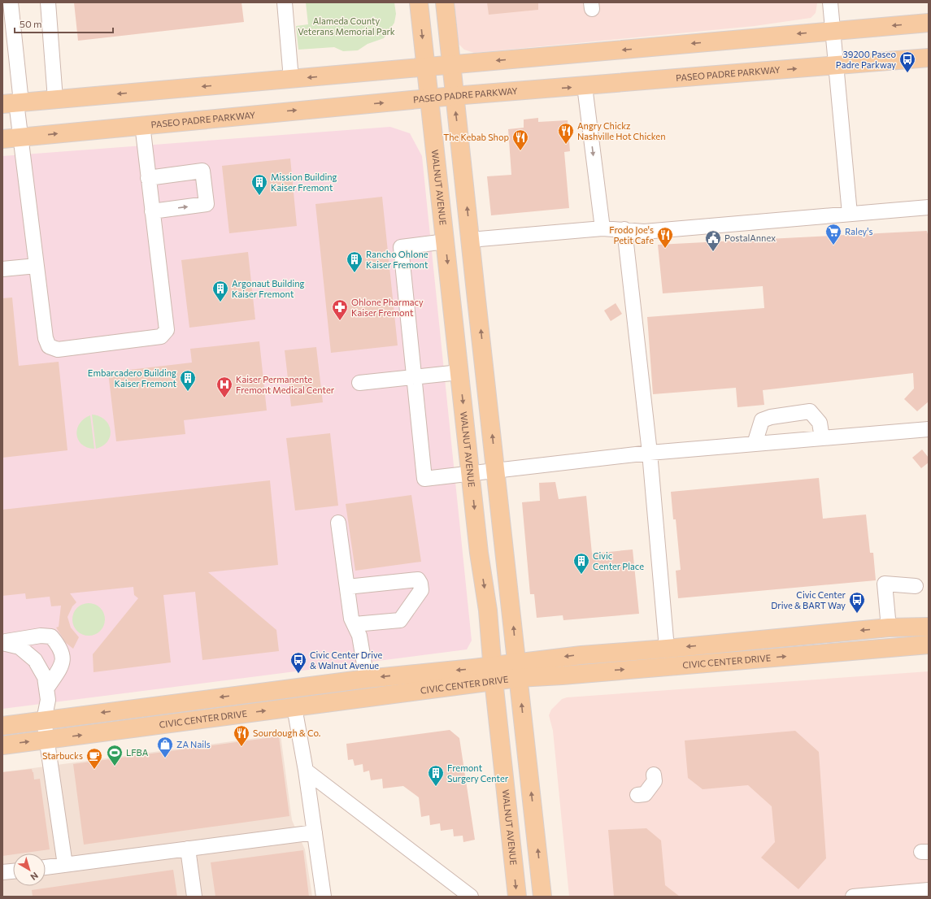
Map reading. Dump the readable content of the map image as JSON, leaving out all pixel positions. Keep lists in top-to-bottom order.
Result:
{
  "streets": {
    "main road": ["PASEO PADRE PARKWAY", "WALNUT AVENUE", "CIVIC CENTER DRIVE"]
  },
  "crossings": [
    ["PASEO PADRE PARKWAY", "WALNUT AVENUE"],
    ["WALNUT AVENUE", "CIVIC CENTER DRIVE"]
  ],
  "parks": ["Alameda County Veterans Memorial Park"],
  "places": {
    "bus stop": ["39200 Paseo Padre Parkway", "Civic Center Drive & BART Way", "Civic Center Drive & Walnut Avenue"],
    "restaurant": [
      "Angry Chickz Nashville Hot Chicken",
      "The Kebab Shop",
      "Frodo Joe's Petit Cafe",
      "Sourdough & Co."
    ],
    "building": [
      "Mission Building Kaiser Fremont",
      "Rancho Ohlone Kaiser Fremont",
      "Argonaut Building Kaiser Fremont",
      "Embarcadero Building Kaiser Fremont",
      "Civic Center Place",
      "Fremont Surgery Center"
    ],
    "supermarket": ["Raley's"],
    "public building": ["PostalAnnex"],
    "pharmacy": ["Ohlone Pharmacy Kaiser Fremont"],
    "hospital": ["Kaiser Permanente Fremont Medical Center"],
    "shop": ["ZA Nails"],
    "sports": ["LFBA"],
    "cafe": ["Starbucks"]
  },
  "scale_bar": "50 m",
  "north": "bottom right"
}
